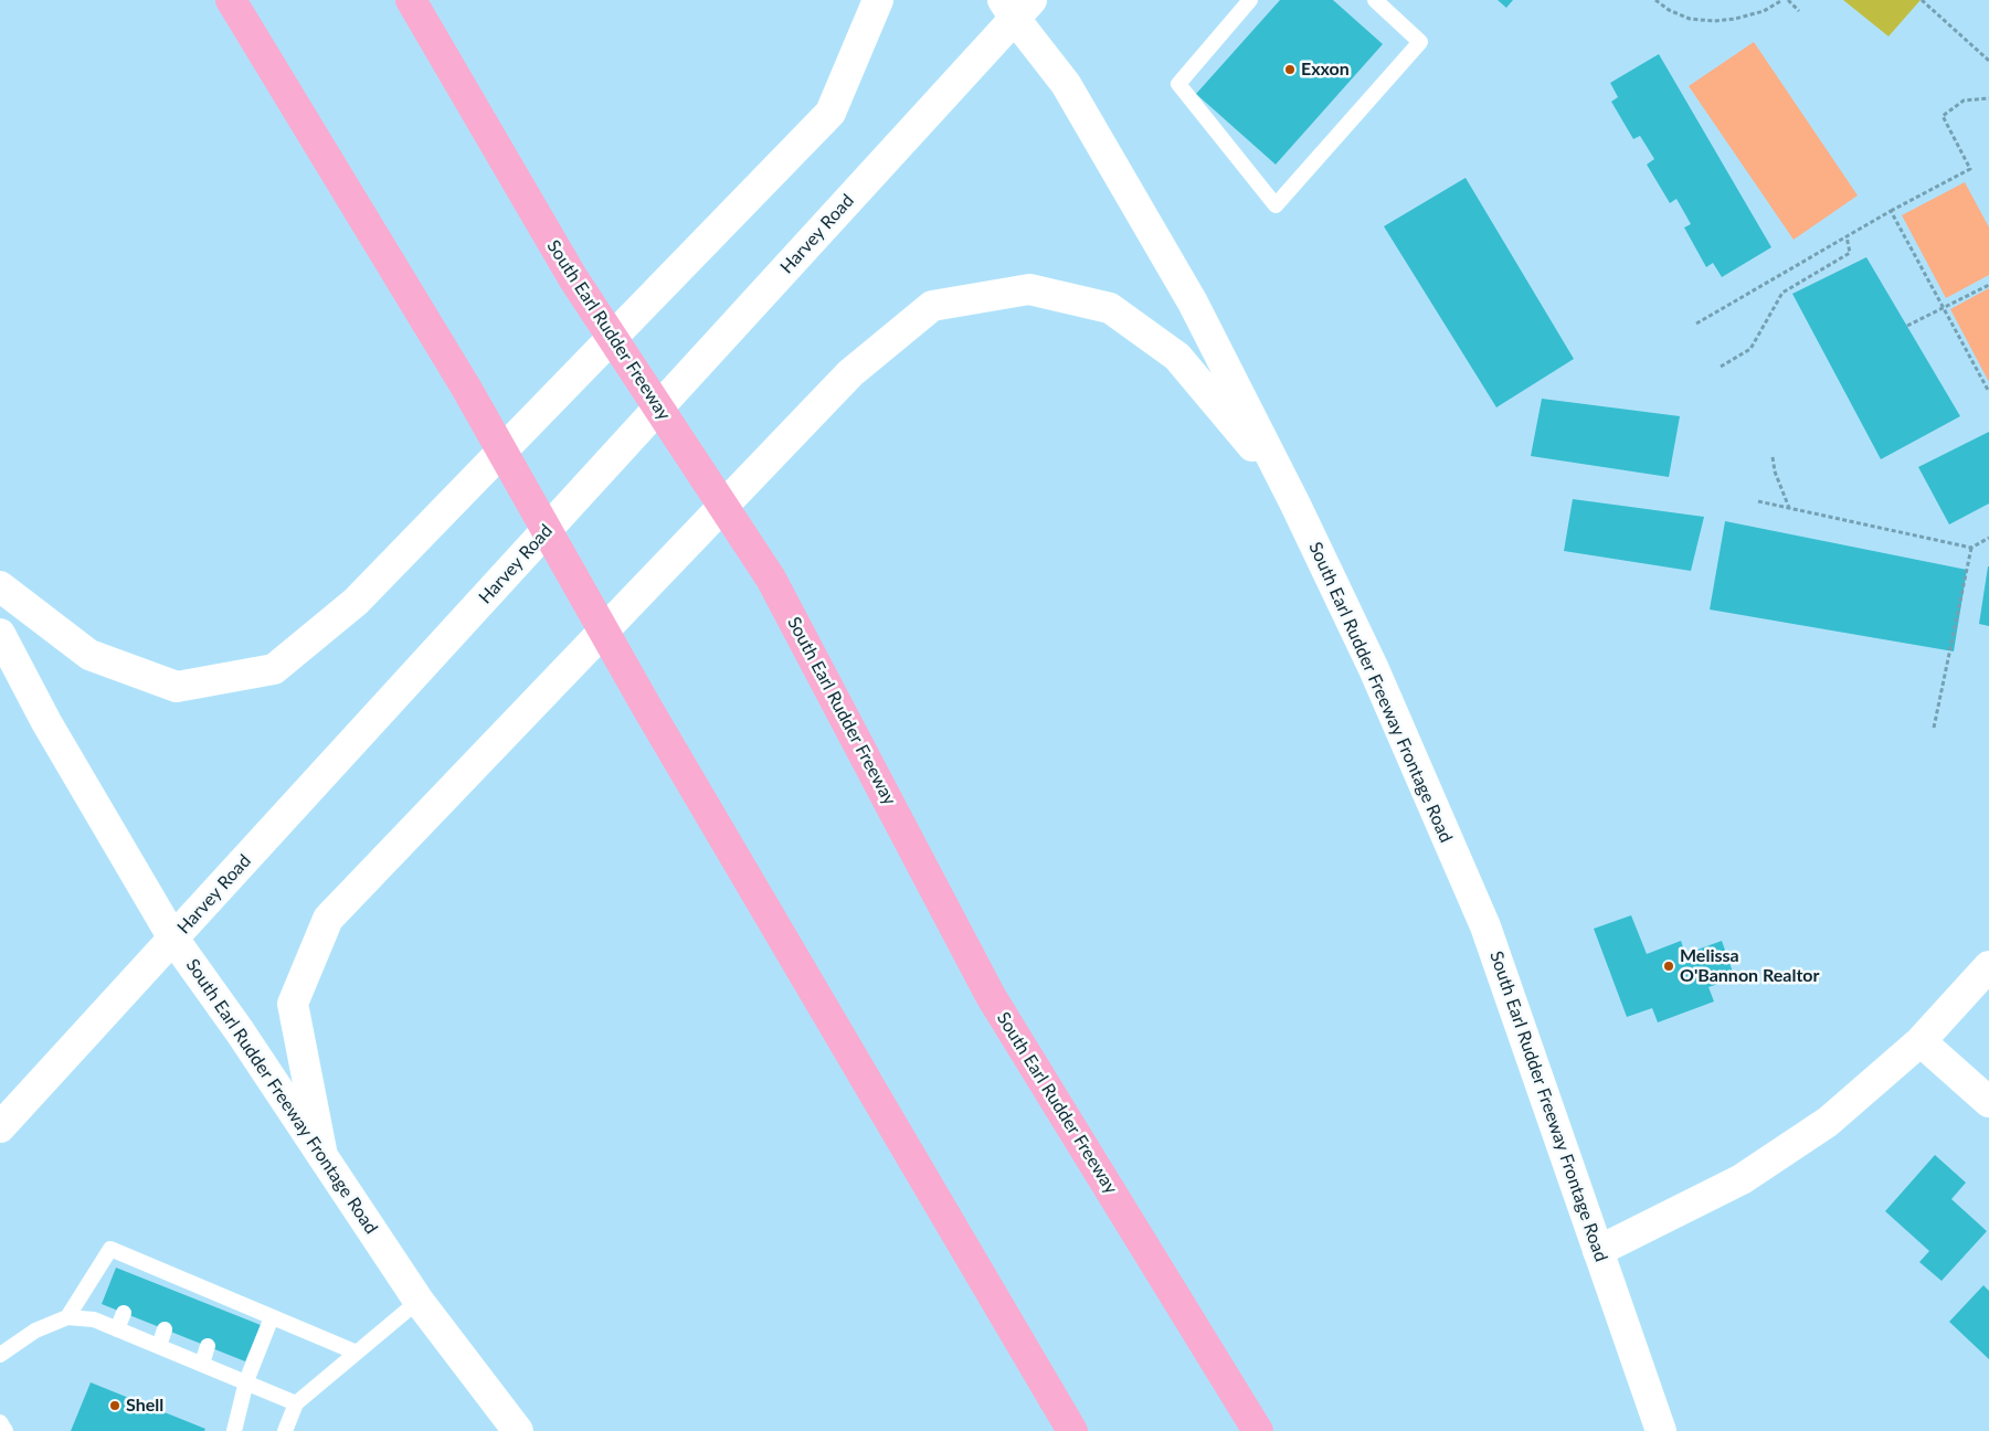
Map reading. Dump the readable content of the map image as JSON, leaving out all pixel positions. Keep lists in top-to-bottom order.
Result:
{
  "streets": {
    "highway": ["South Earl Rudder Freeway"],
    "main road": ["Harvey Road", "South Earl Rudder Freeway Frontage Road"]
  },
  "crossings": [
    ["Harvey Road", "South Earl Rudder Freeway Frontage Road"]
  ],
  "places": ["Exxon", "Melissa O'Bannon Realtor", "Shell"]
}
